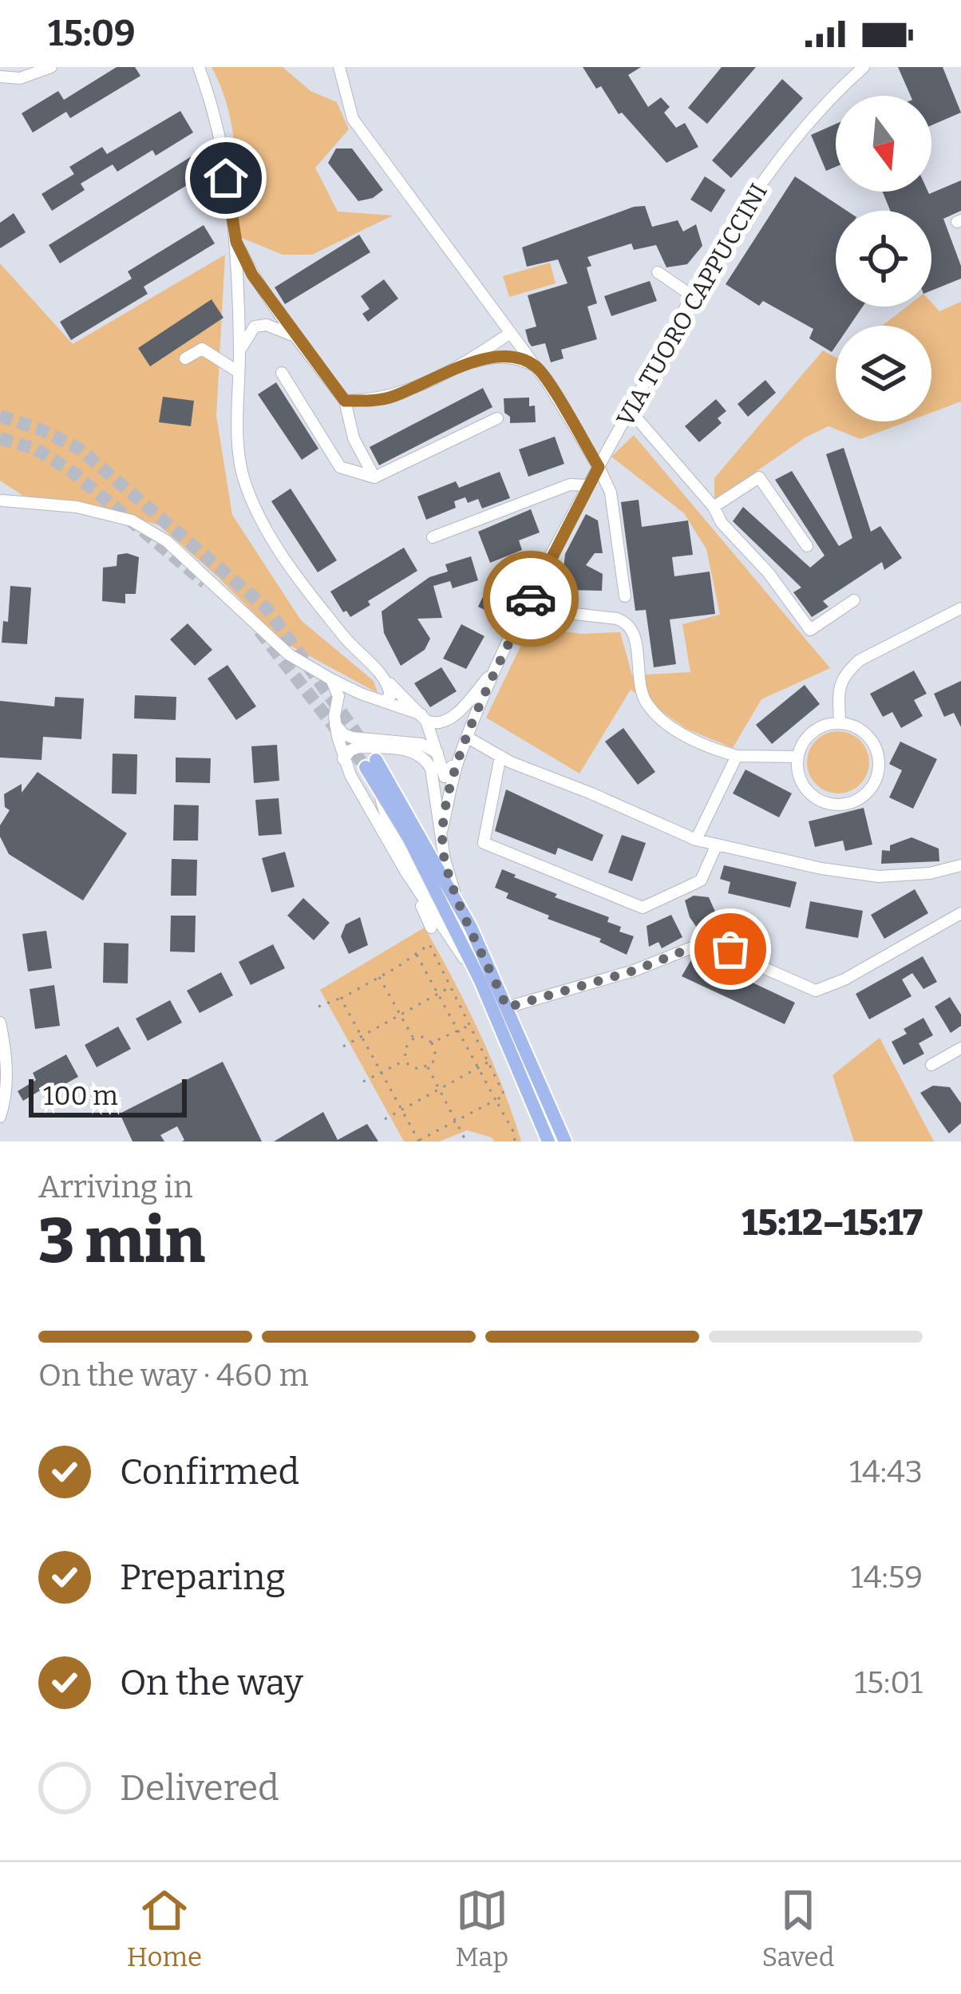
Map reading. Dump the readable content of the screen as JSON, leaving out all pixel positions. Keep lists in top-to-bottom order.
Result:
{
  "streets": {
    "street": ["VIA TUORO CAPPUCCINI"]
  },
  "scale_bar": "100 m",
  "north": "bottom",
  "page": {
    "status": "15:09",
    "scale": "100 m",
    "heading": ["3 min", "Arriving in", "15:12–15:17"],
    "bar": "On the way · 460 m",
    "list": [
      ["Confirmed", "14:43"],
      ["Preparing", "14:59"],
      ["On the way", "15:01"],
      "Delivered"
    ],
    "tabs": ["Home", "Map", "Saved"]
  }
}
